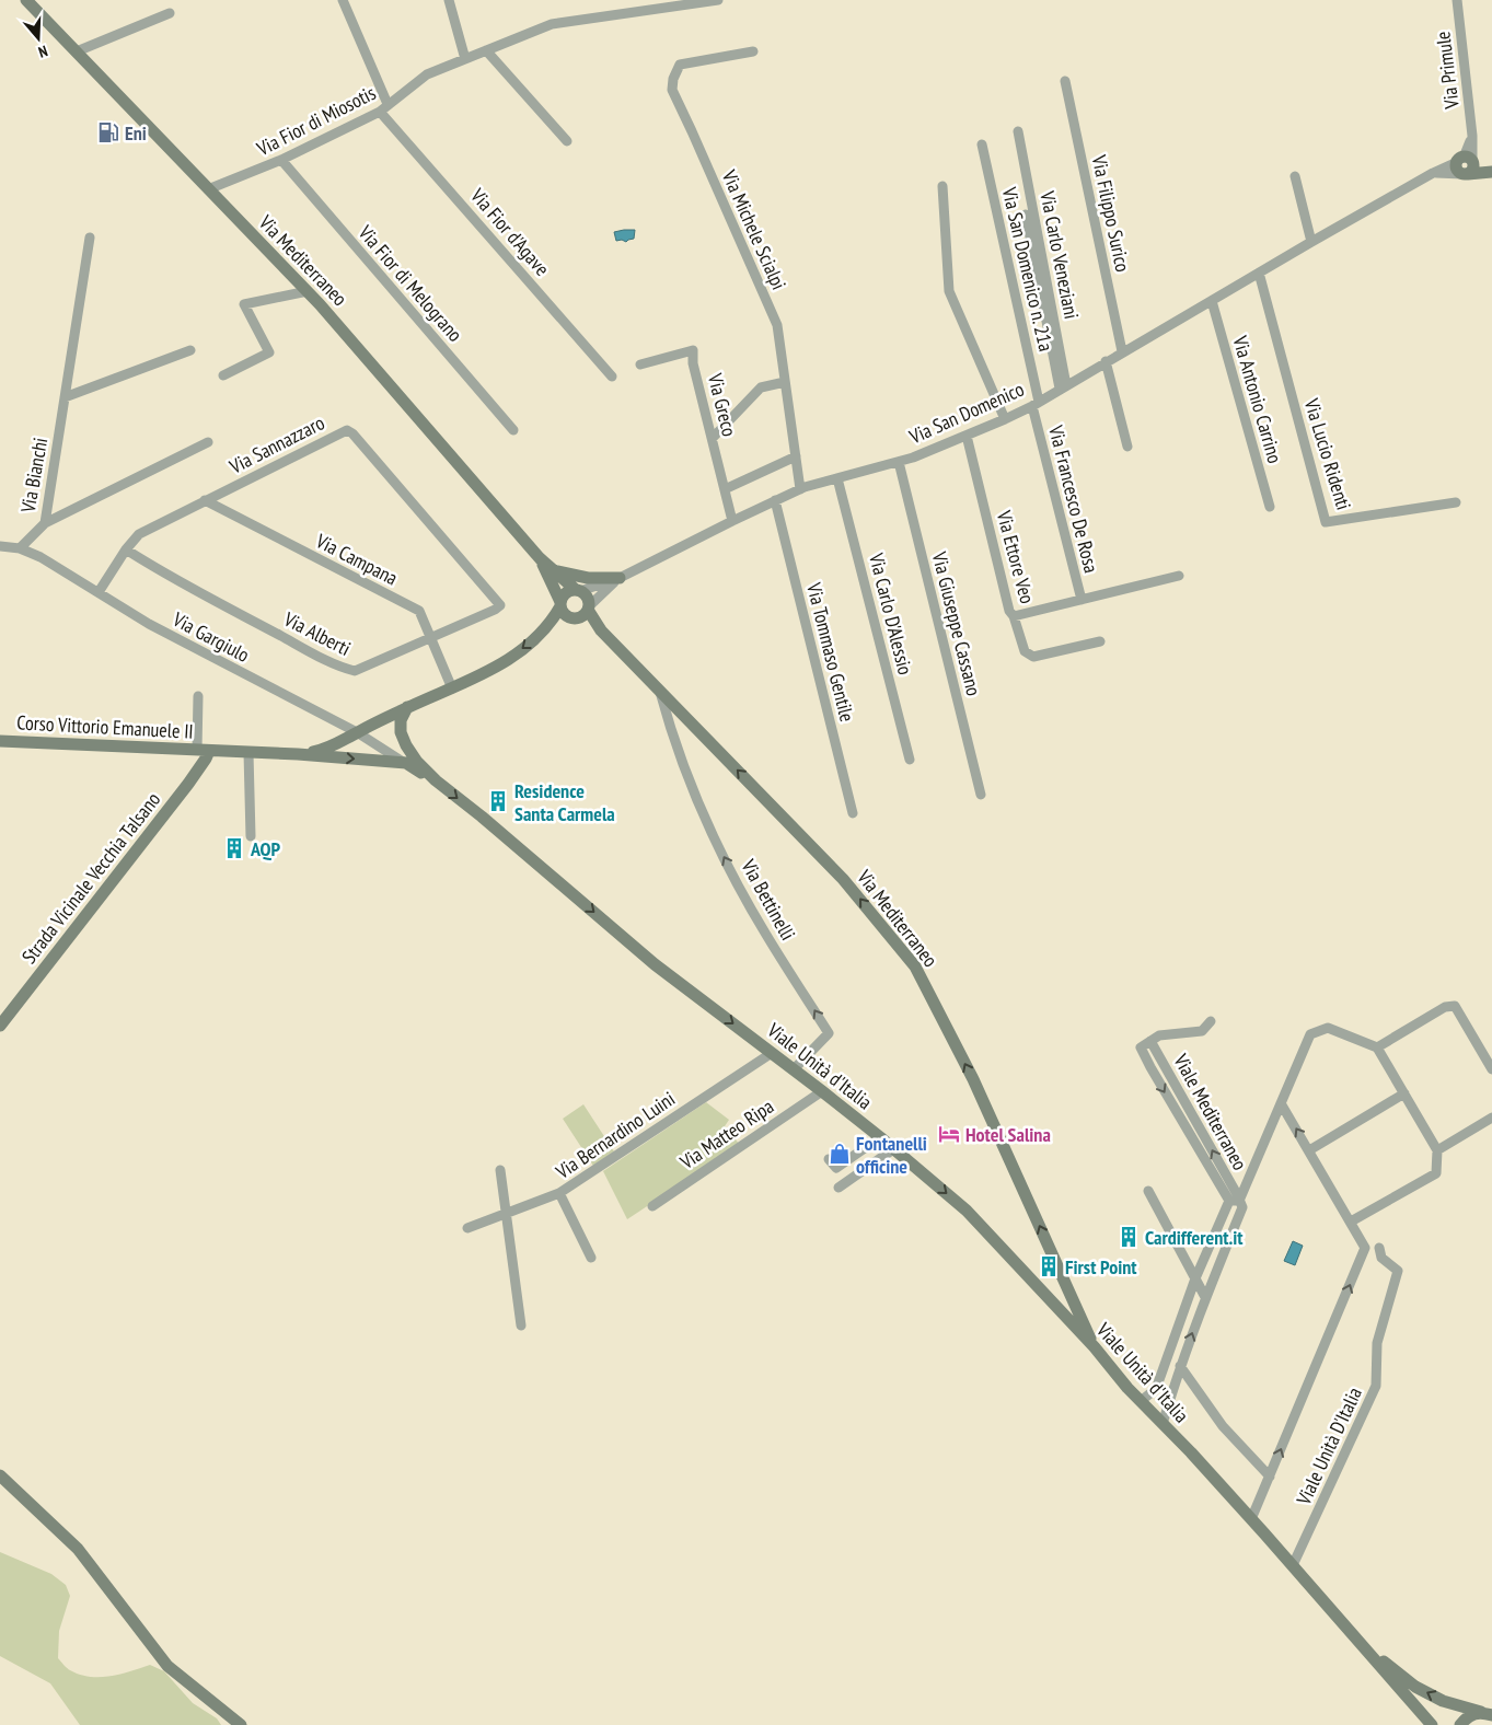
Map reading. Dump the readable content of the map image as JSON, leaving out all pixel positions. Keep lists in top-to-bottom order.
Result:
{
  "streets": {
    "main road": [
      "Via Mediterraneo",
      "Corso Vittorio Emanuele II",
      "Strada Vicinale Vecchia Talsano",
      "Viale Unità d'Italia"
    ],
    "street": [
      "Via Primule",
      "Via Fior di Miosotis",
      "Via Filippo Surico",
      "Via Michele Scialpi",
      "Via Fior d'Agave",
      "Via Carlo Veneziani",
      "Via San Domenico n. 21a",
      "Via Fior di Melograno",
      "Via Antonio Carrino",
      "Via Greco",
      "Via San Domenico",
      "Via Sannazzaro",
      "Via Lucio Ridenti",
      "Via Bianchi",
      "Via Francesco De Rosa",
      "Via Ettore Veo",
      "Via Campana",
      "Via Carlo D'Alessio",
      "Via Giuseppe Cassano",
      "Via Alberti",
      "Via Gargiulo",
      "Via Tommaso Gentile",
      "Via Bettinelli",
      "Viale Mediterraneo",
      "Via Matteo Ripa",
      "Via Bernardino Luini",
      "Viale Unità D'Italia"
    ]
  },
  "crossings": [
    ["Via Primule", "Via San Domenico"],
    ["Via Fior di Miosotis", "Via Fior d'Agave"],
    ["Via Fior di Miosotis", "Via Mediterraneo"],
    ["Via Fior di Miosotis", "Via Fior di Melograno"],
    ["Via Filippo Surico", "Via San Domenico"],
    ["Via Michele Scialpi", "Via San Domenico"],
    ["Via Carlo Veneziani", "Via San Domenico"],
    ["Via Mediterraneo", "Via San Domenico"],
    ["Via Mediterraneo", "Via Bettinelli"],
    ["Via Mediterraneo", "Viale Unità d'Italia"],
    ["Via San Domenico n. 21a", "Via San Domenico"],
    ["Via San Domenico n. 21a", "Via Francesco De Rosa"],
    ["Via Antonio Carrino", "Via San Domenico"],
    ["Via Greco", "Via San Domenico"],
    ["Via San Domenico", "Via Lucio Ridenti"],
    ["Via San Domenico", "Via Francesco De Rosa"],
    ["Via San Domenico", "Via Ettore Veo"],
    ["Via San Domenico", "Via Carlo D'Alessio"],
    ["Via San Domenico", "Via Giuseppe Cassano"],
    ["Via San Domenico", "Via Tommaso Gentile"],
    ["Via Sannazzaro", "Via Campana"],
    ["Via Sannazzaro", "Via Alberti"],
    ["Via Sannazzaro", "Via Gargiulo"],
    ["Via Bianchi", "Via Gargiulo"],
    ["Via Francesco De Rosa", "Via Ettore Veo"],
    ["Via Campana", "Via Alberti"],
    ["Corso Vittorio Emanuele II", "Strada Vicinale Vecchia Talsano"],
    ["Via Bettinelli", "Viale Unità d'Italia"],
    ["Viale Unità d'Italia", "Via Matteo Ripa"],
    ["Viale Unità d'Italia", "Via Bernardino Luini"],
    ["Viale Unità d'Italia", "Viale Unità D'Italia"]
  ],
  "one_way": ["Via Mediterraneo", "Via Bettinelli"],
  "places": {
    "fuel station": ["Eni"],
    "building": [
      "Residence Santa Carmela",
      "AQP",
      "Cardifferent.it",
      "First Point"
    ],
    "hotel": ["Hotel Salina"],
    "shop": ["Fontanelli officine"]
  },
  "north": "bottom"
}
